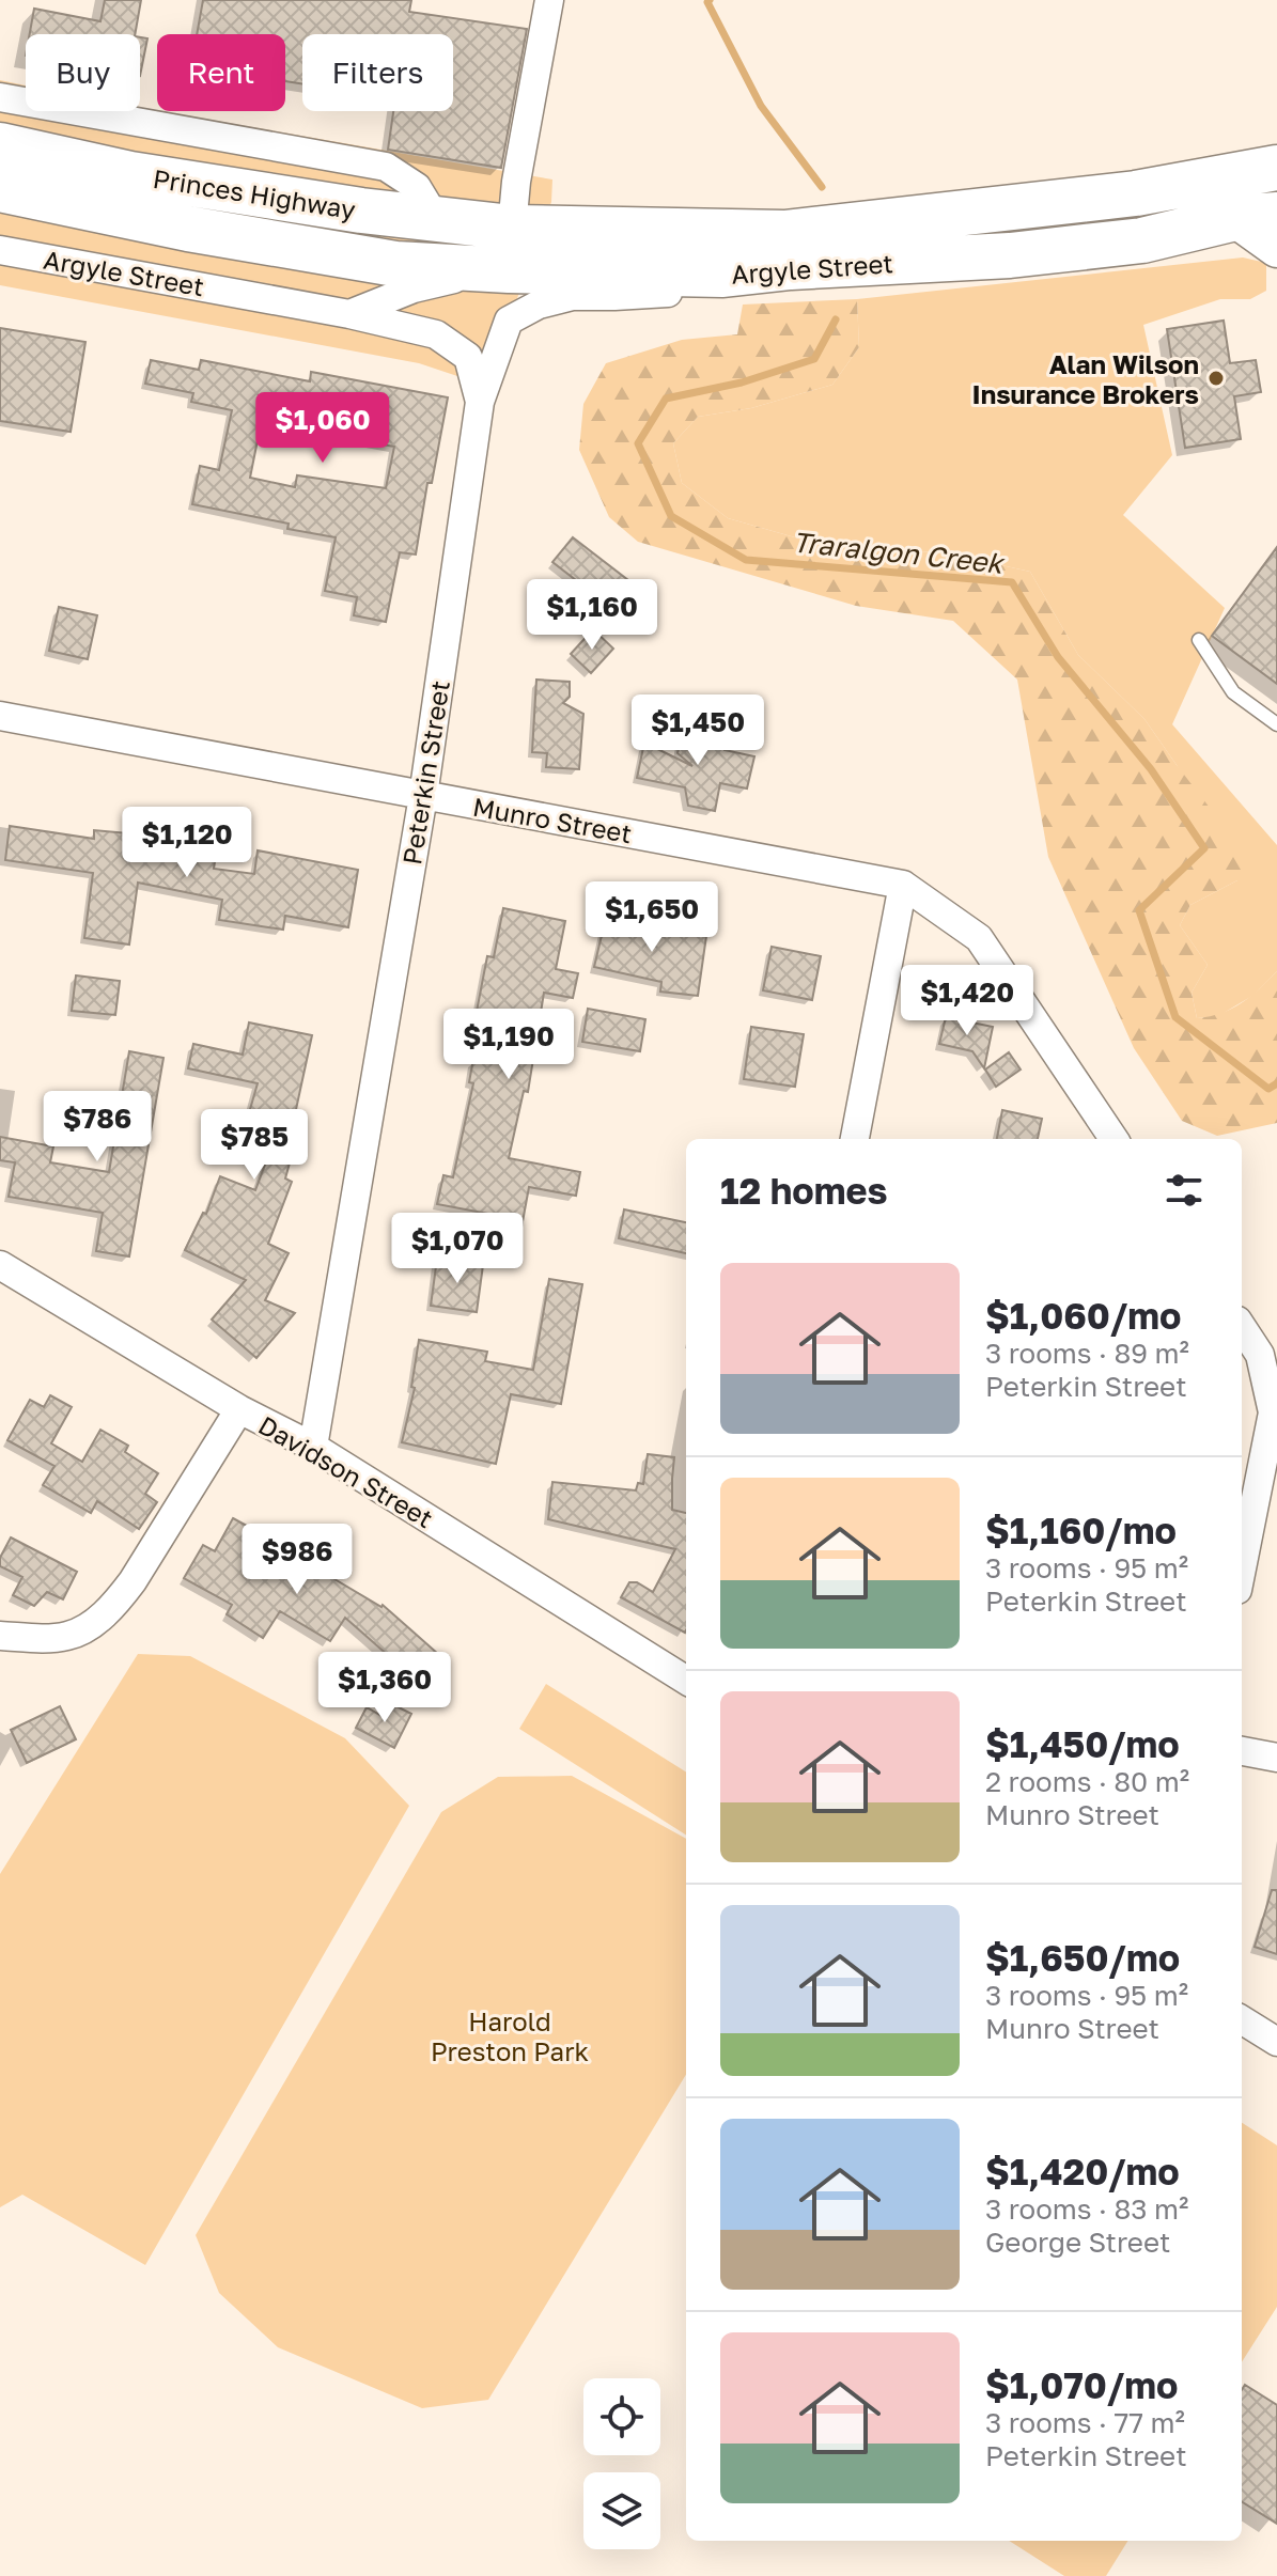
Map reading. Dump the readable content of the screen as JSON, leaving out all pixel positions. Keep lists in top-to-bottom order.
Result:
{
  "streets": {
    "highway": ["Princes Highway", "Argyle Street"],
    "street": ["Peterkin Street", "Munro Street", "Davidson Street"]
  },
  "crossings": [
    ["Princes Highway", "Argyle Street"],
    ["Argyle Street", "Peterkin Street"],
    ["Peterkin Street", "Munro Street"],
    ["Peterkin Street", "Davidson Street"]
  ],
  "water": ["Traralgon Creek"],
  "parks": ["Harold Preston Park"],
  "places": ["Alan Wilson Insurance Brokers"],
  "page": {
    "chip": ["Buy", "Rent", "Filters"],
    "price": [
      "$1,060",
      "$1,160",
      "$1,450",
      "$1,120",
      "$1,650",
      "$1,420",
      "$1,190",
      "$786",
      "$785",
      "$1,070",
      "$986",
      "$1,360"
    ],
    "heading": "12 homes",
    "list": [
      {
        "name": "$1,060/mo",
        "note": "3 rooms · 89 m² · Peterkin Street"
      },
      {
        "name": "$1,160/mo",
        "note": "3 rooms · 95 m² · Peterkin Street"
      },
      {
        "name": "$1,450/mo",
        "note": "2 rooms · 80 m² · Munro Street"
      },
      {
        "name": "$1,650/mo",
        "note": "3 rooms · 95 m² · Munro Street"
      },
      {
        "name": "$1,420/mo",
        "note": "3 rooms · 83 m² · George Street"
      },
      {
        "name": "$1,070/mo",
        "note": "3 rooms · 77 m² · Peterkin Street"
      }
    ]
  }
}
